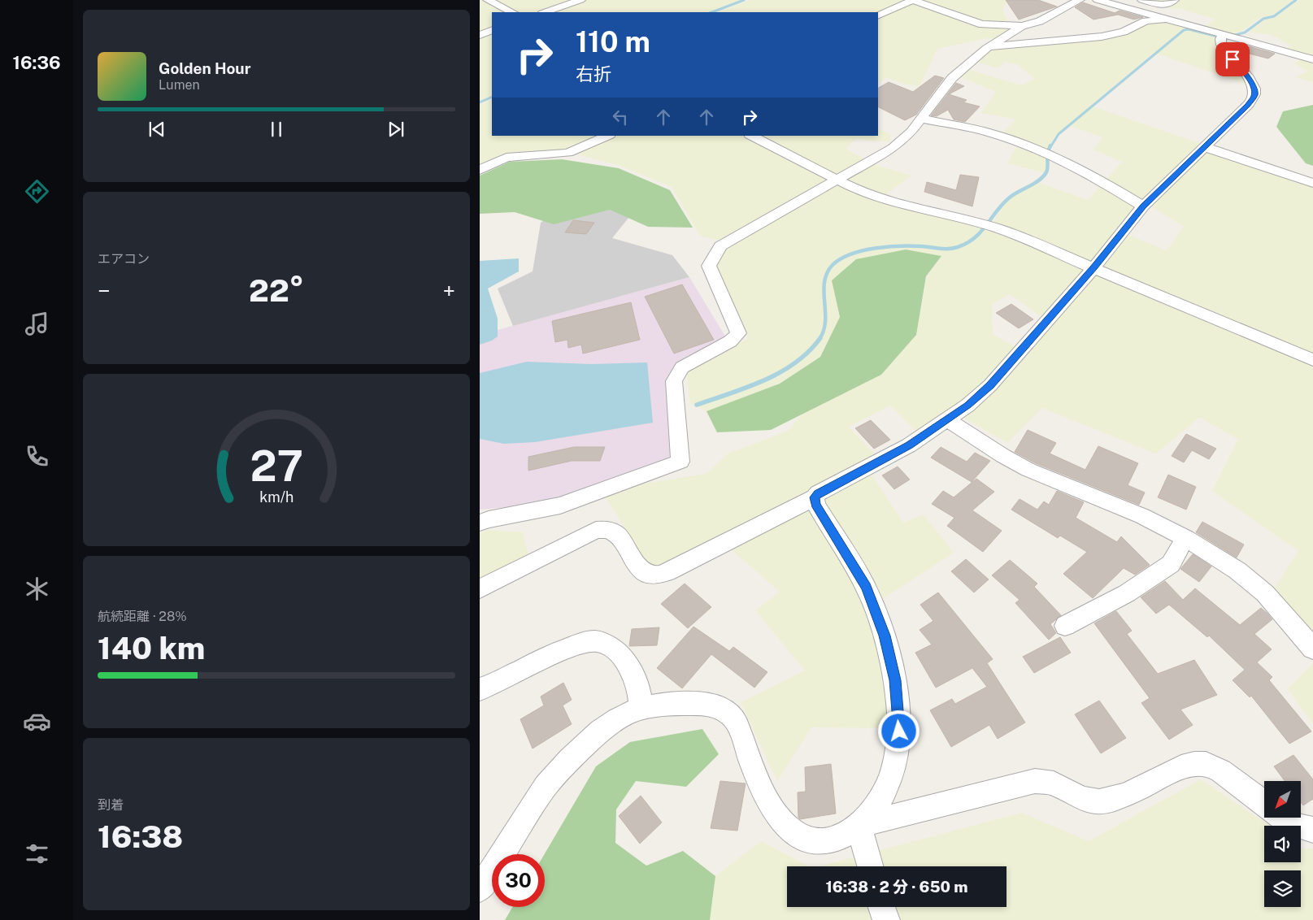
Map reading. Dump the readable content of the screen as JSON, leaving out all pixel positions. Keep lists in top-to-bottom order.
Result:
{
  "north": "bottom left",
  "page": {
    "tabs": "16:36",
    "turn": ["110 m", "右折"],
    "song": ["Golden Hour", "Lumen"],
    "tile": [
      "エアコン",
      ["航続距離 · 28%", "140 km"],
      ["到着", "16:38"]
    ],
    "heat": ["−", "22°", "+"],
    "limit": "30",
    "trip": "16:38 · 2 分 · 650 m",
    "gauge": ["27", "km/h"]
  }
}
